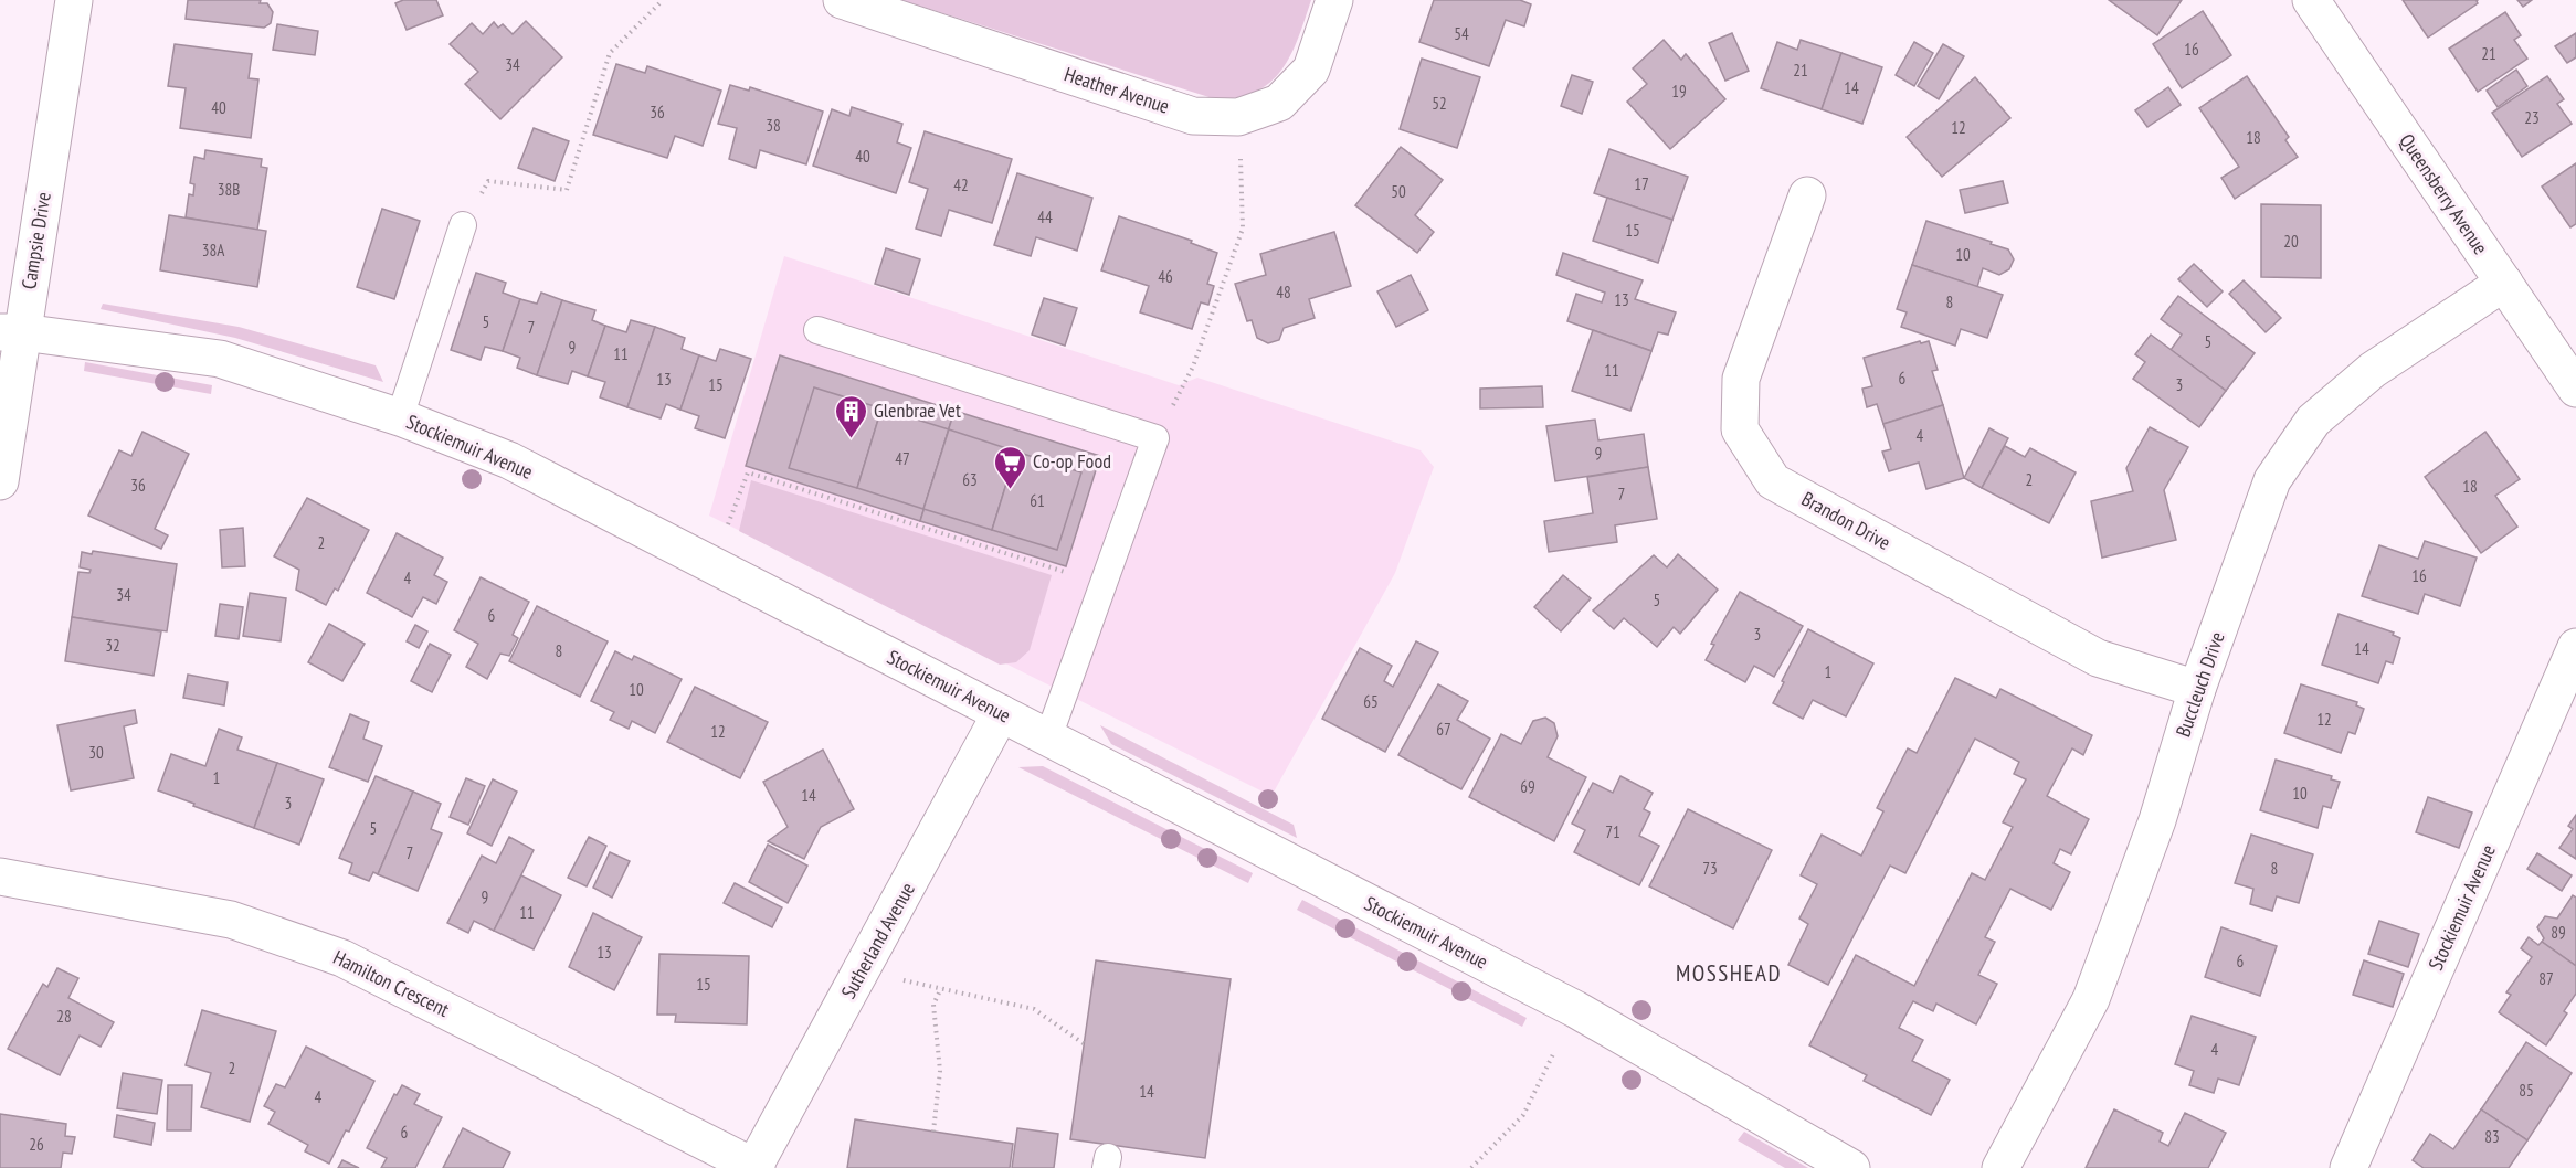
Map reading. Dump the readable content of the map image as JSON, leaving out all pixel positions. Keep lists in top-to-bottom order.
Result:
{
  "streets": {
    "street": [
      "Heather Avenue",
      "Queensberry Avenue",
      "Campsie Drive",
      "Stockiemuir Avenue",
      "Brandon Drive",
      "Buccleuch Drive",
      "Sutherland Avenue",
      "Hamilton Crescent"
    ]
  },
  "crossings": [
    ["Queensberry Avenue", "Buccleuch Drive"],
    ["Campsie Drive", "Stockiemuir Avenue"],
    ["Stockiemuir Avenue", "Sutherland Avenue"],
    ["Brandon Drive", "Buccleuch Drive"],
    ["Sutherland Avenue", "Hamilton Crescent"]
  ],
  "districts": ["MOSSHEAD"],
  "places": {
    "building": ["Glenbrae Vet"],
    "supermarket": ["Co-op Food"]
  },
  "house_numbers": [
    "54",
    "16",
    "21",
    "34",
    "21",
    "14",
    "19",
    "52",
    "40",
    "36",
    "23",
    "38",
    "12",
    "18",
    "40",
    "17",
    "42",
    "38B",
    "50",
    "44",
    "15",
    "20",
    "38A",
    "10",
    "46",
    "48",
    "13",
    "8",
    "5",
    "7",
    "5",
    "9",
    "11",
    "11",
    "6",
    "13",
    "15",
    "3",
    "4",
    "9",
    "47",
    "63",
    "2",
    "36",
    "18",
    "7",
    "61",
    "2",
    "16",
    "4",
    "34",
    "5",
    "6",
    "3",
    "32",
    "14",
    "8",
    "1",
    "10",
    "65",
    "12",
    "67",
    "12",
    "30",
    "1",
    "69",
    "10",
    "14",
    "3",
    "5",
    "71",
    "7",
    "73",
    "8",
    "9",
    "11",
    "89",
    "13",
    "6",
    "87",
    "15",
    "28",
    "4",
    "2",
    "85",
    "14",
    "4",
    "6",
    "83",
    "26"
  ]
}
